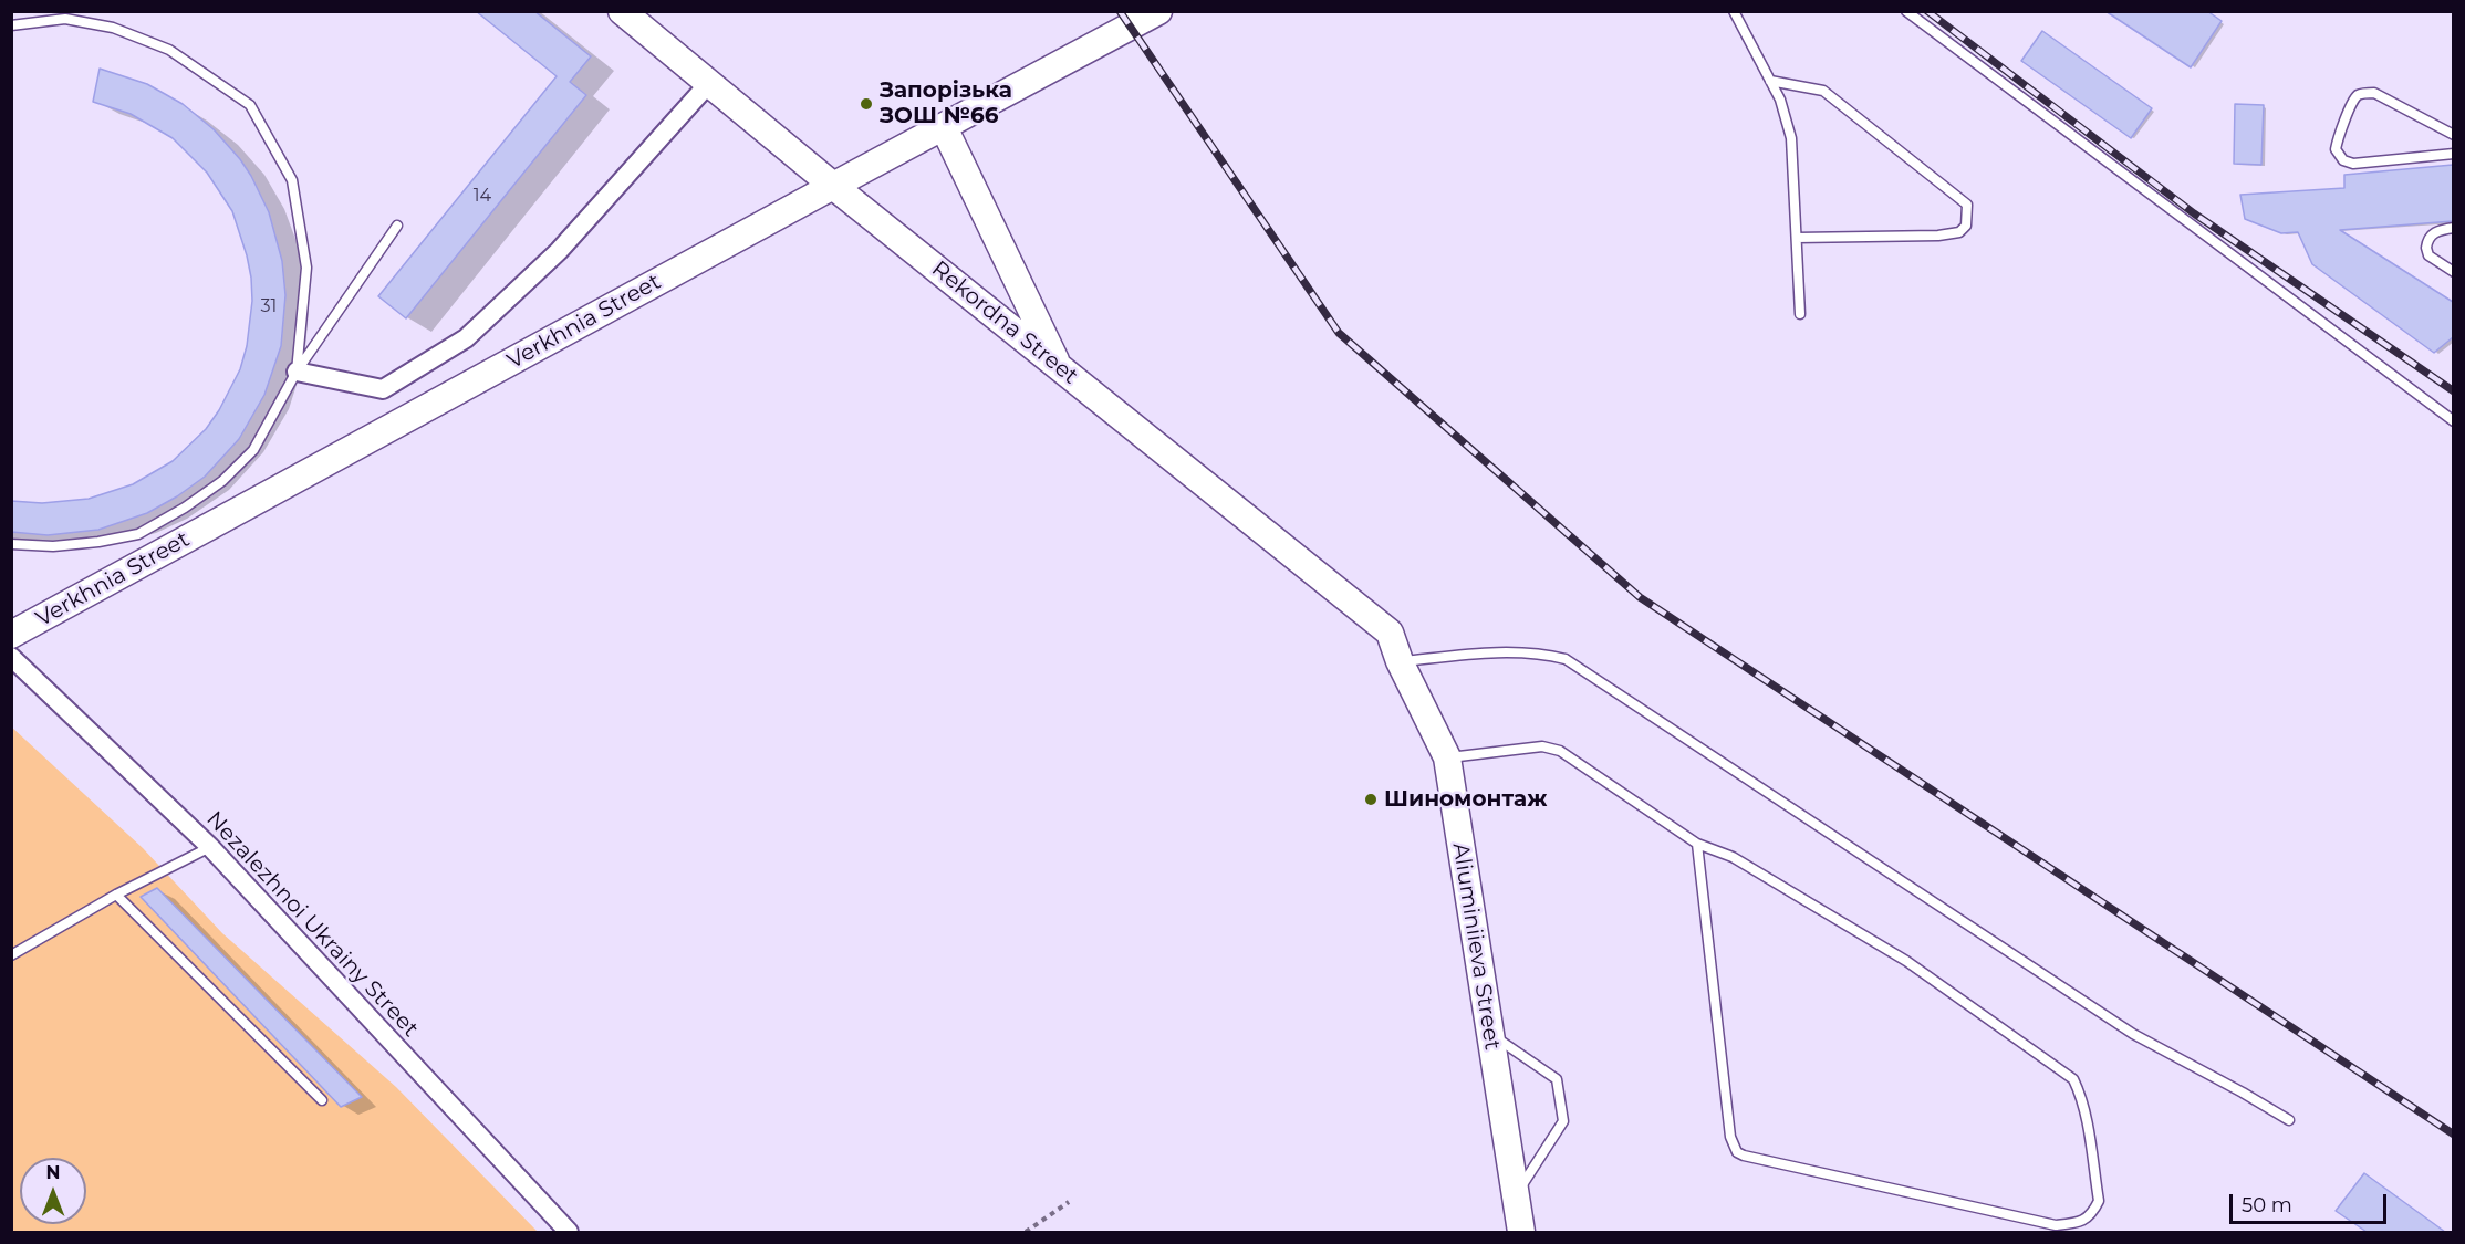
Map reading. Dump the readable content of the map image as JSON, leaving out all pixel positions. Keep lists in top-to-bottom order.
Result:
{
  "streets": {
    "street": [
      "Verkhnia Street",
      "Rekordna Street",
      "Nezalezhnoi Ukrainy Street",
      "Aliuminiieva Street"
    ]
  },
  "crossings": [
    ["Verkhnia Street", "Rekordna Street"],
    ["Rekordna Street", "Aliuminiieva Street"]
  ],
  "places": ["Запорізька ЗОШ №66", "Шиномонтаж"],
  "house_numbers": ["14", "31"],
  "scale_bar": "50 m",
  "north": "top"
}
